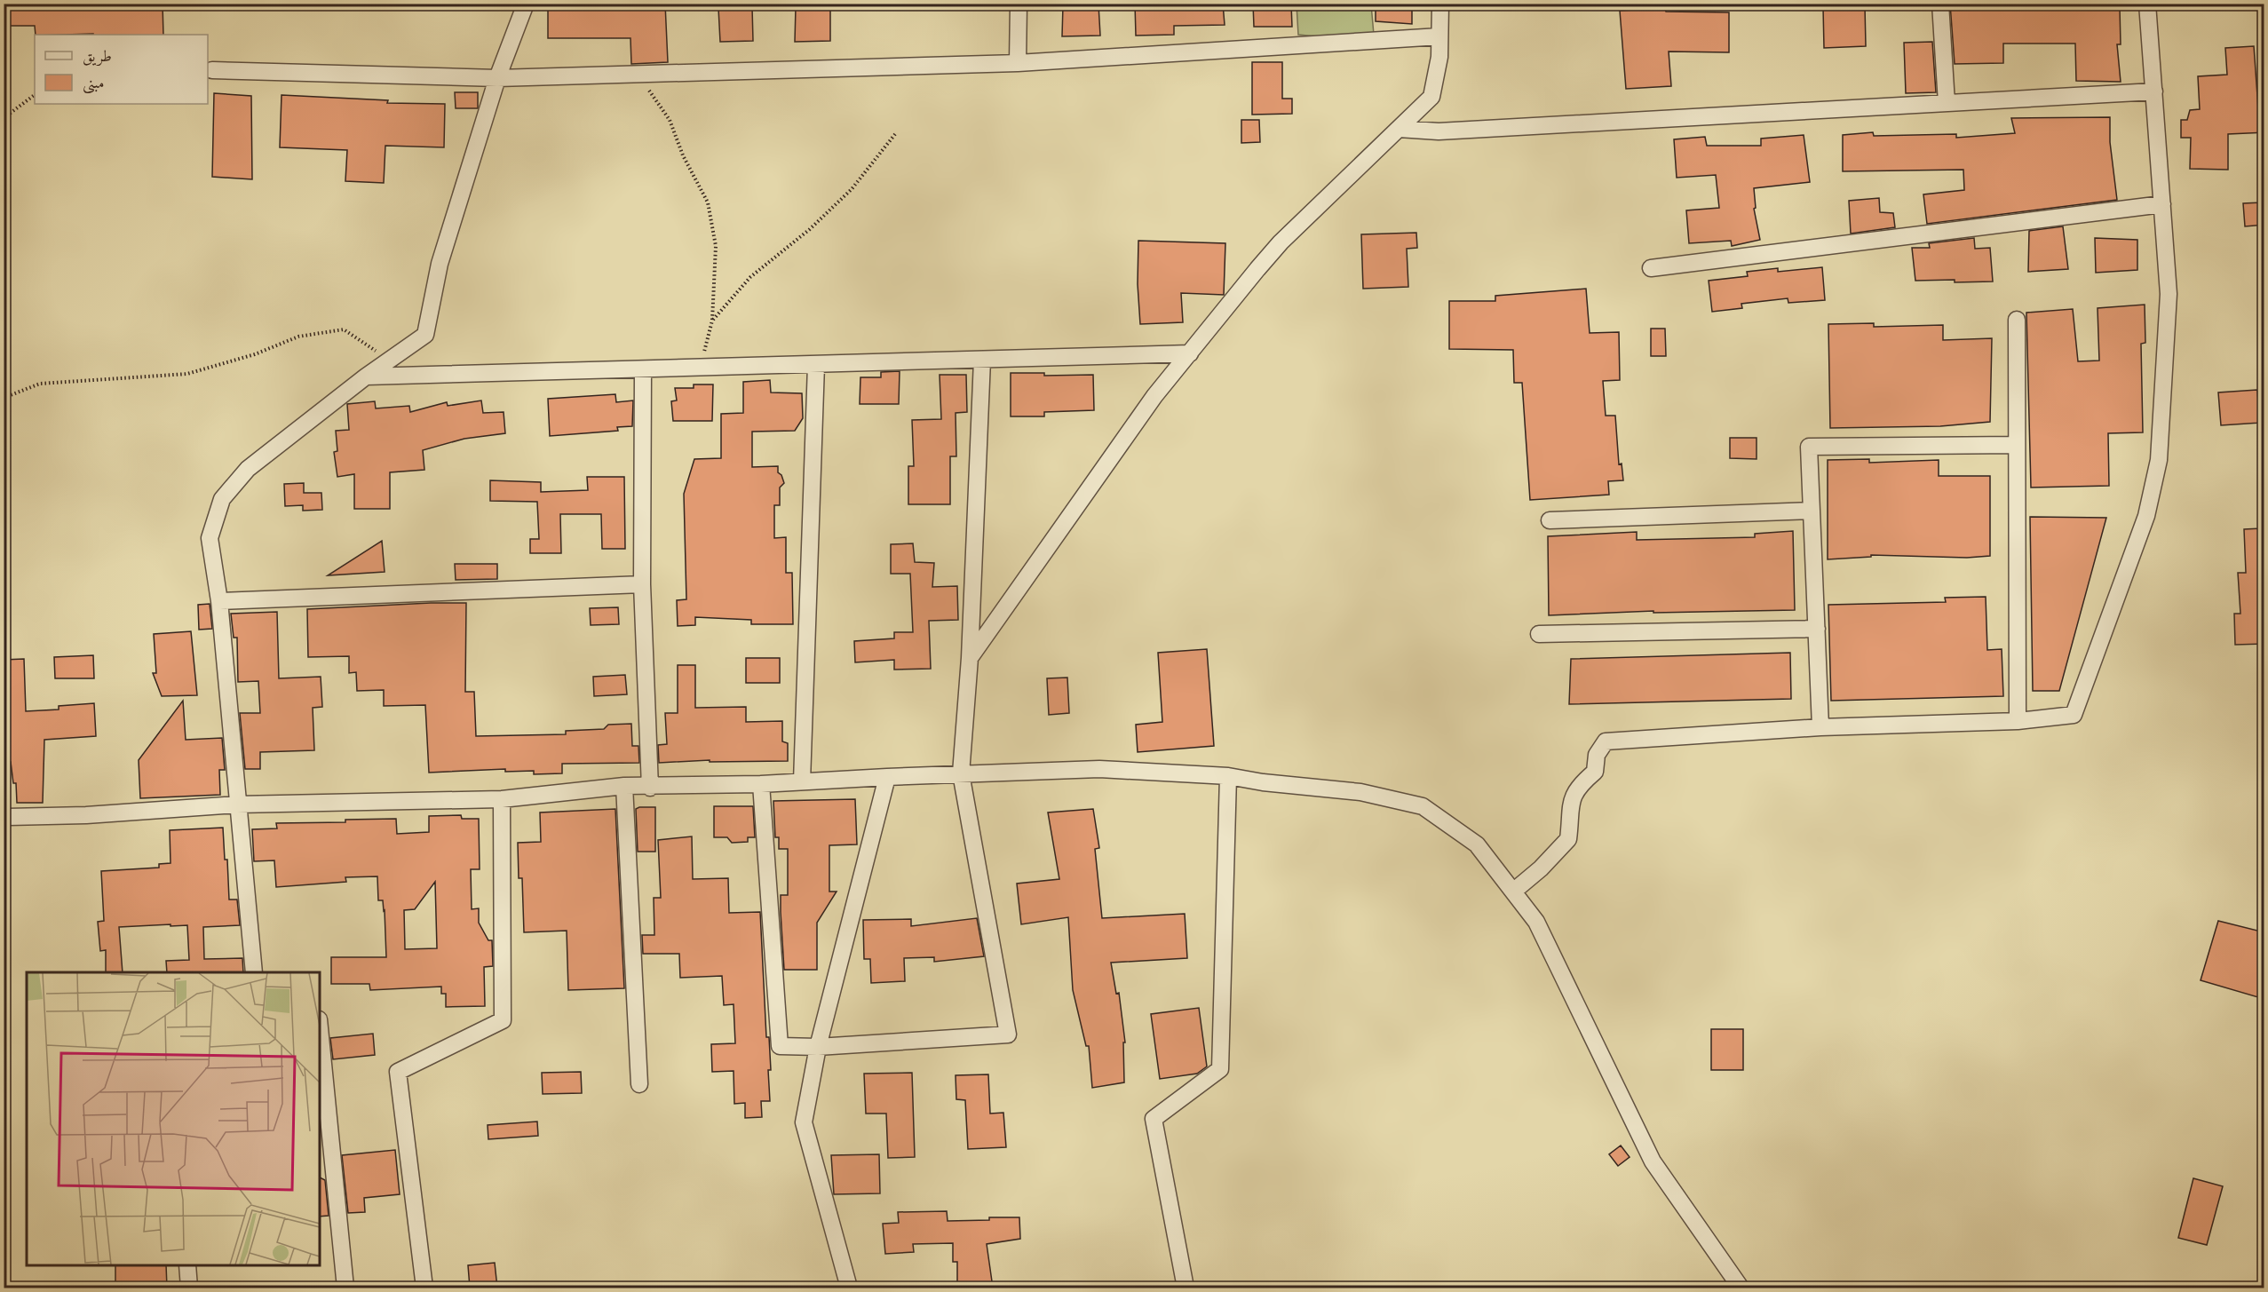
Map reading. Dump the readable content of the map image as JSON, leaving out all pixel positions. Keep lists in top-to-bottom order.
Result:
{
  "legend": ["طريق", "مبنى"]
}
